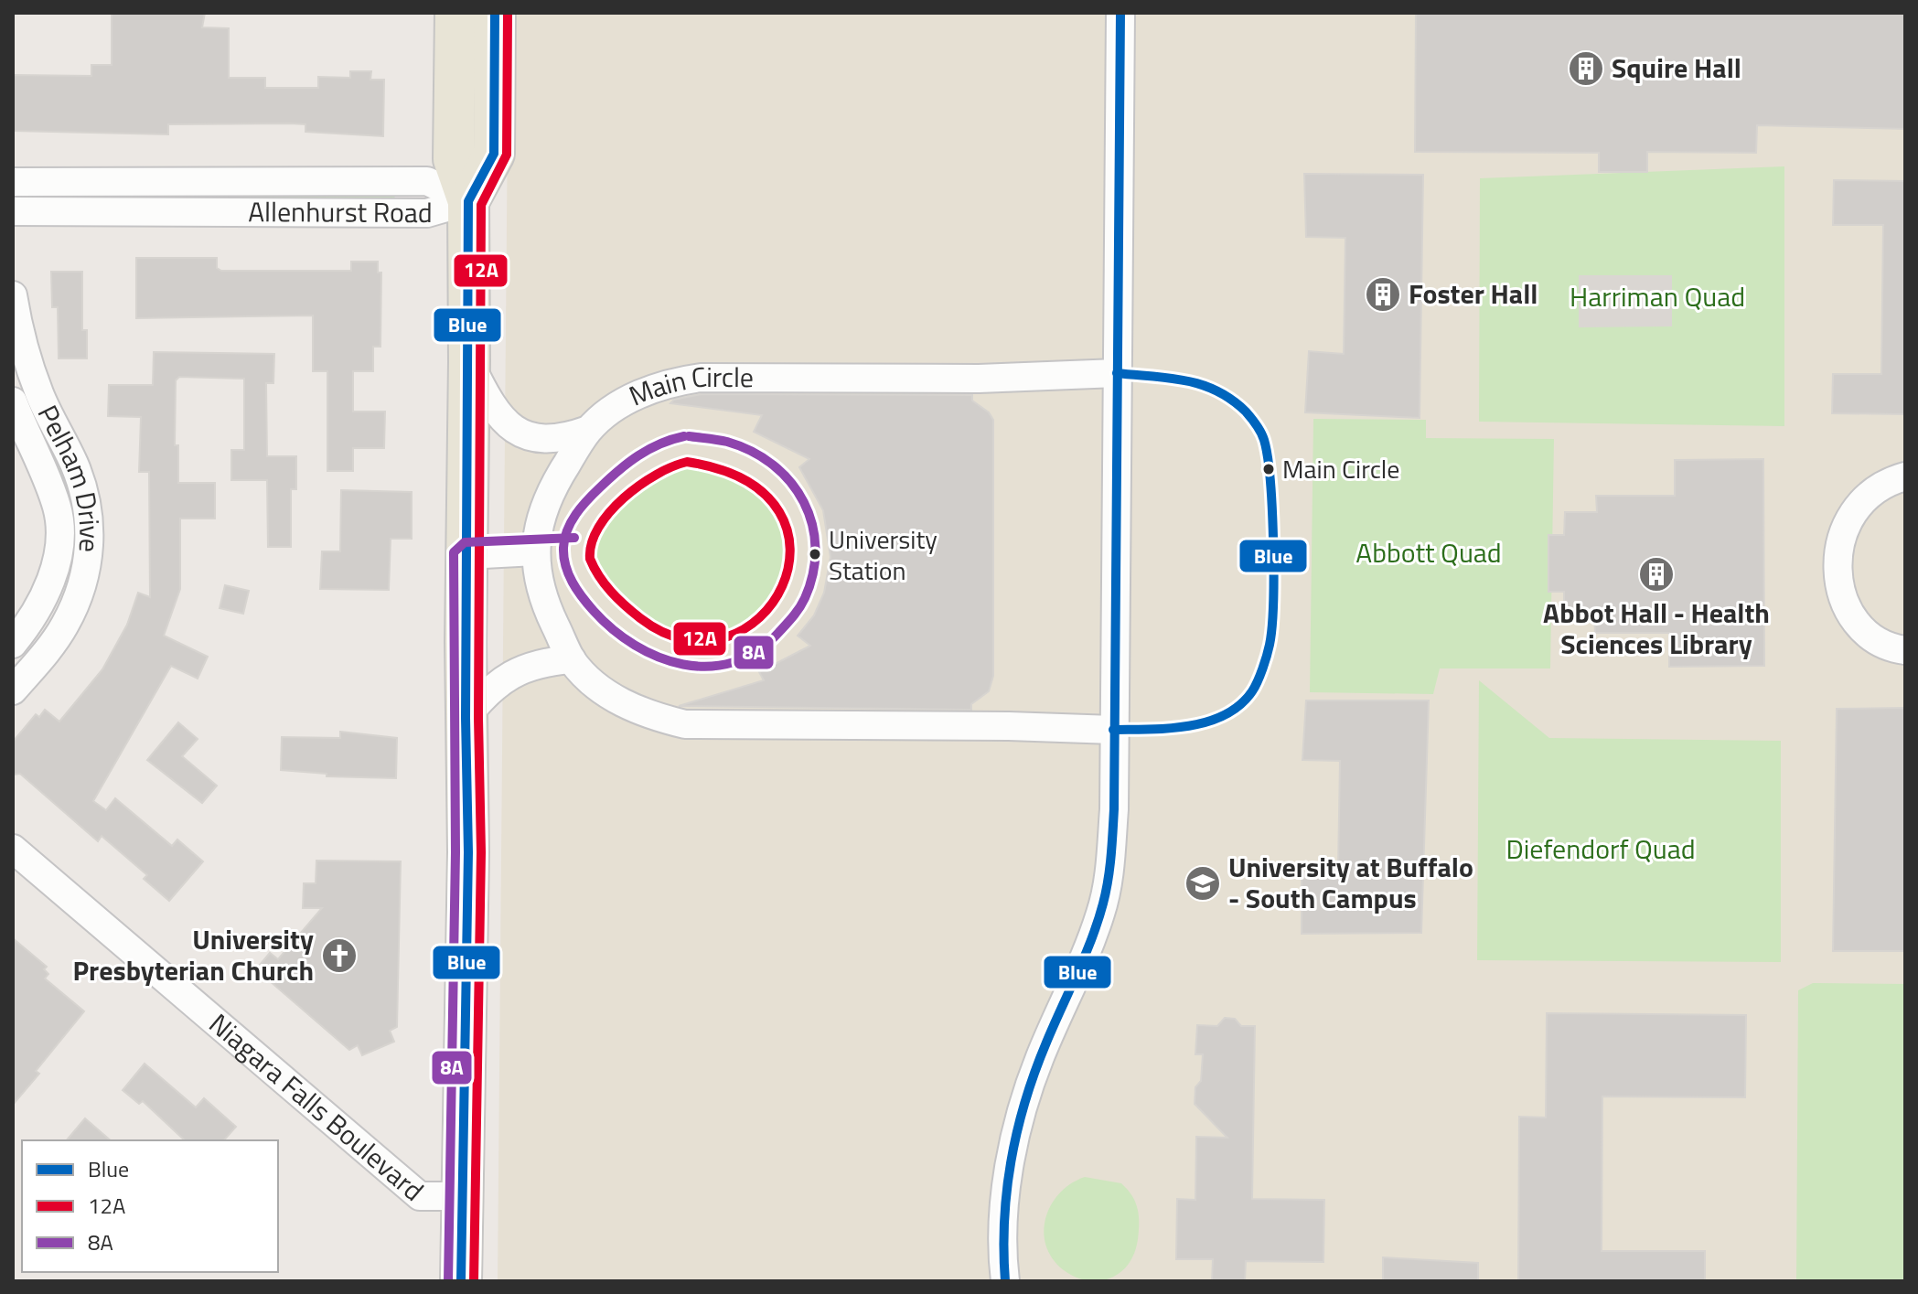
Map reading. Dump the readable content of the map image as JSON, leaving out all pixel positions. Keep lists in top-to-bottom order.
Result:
{
  "streets": {
    "street": [
      "Allenhurst Road",
      "Main Circle",
      "Pelham Drive",
      "Niagara Falls Boulevard"
    ]
  },
  "parks": ["Harriman Quad", "Abbott Quad", "Diefendorf Quad"],
  "places": {
    "building": ["Squire Hall", "Foster Hall", "Abbot Hall - Health Sciences Library"],
    "other": ["Main Circle", "University Station"],
    "school or university": ["University at Buffalo - South Campus"],
    "church": ["University Presbyterian Church"]
  },
  "lines": ["transit line Blue", "transit line 12A", "transit line 8A"],
  "legend": ["Blue", "12A", "8A"]
}
